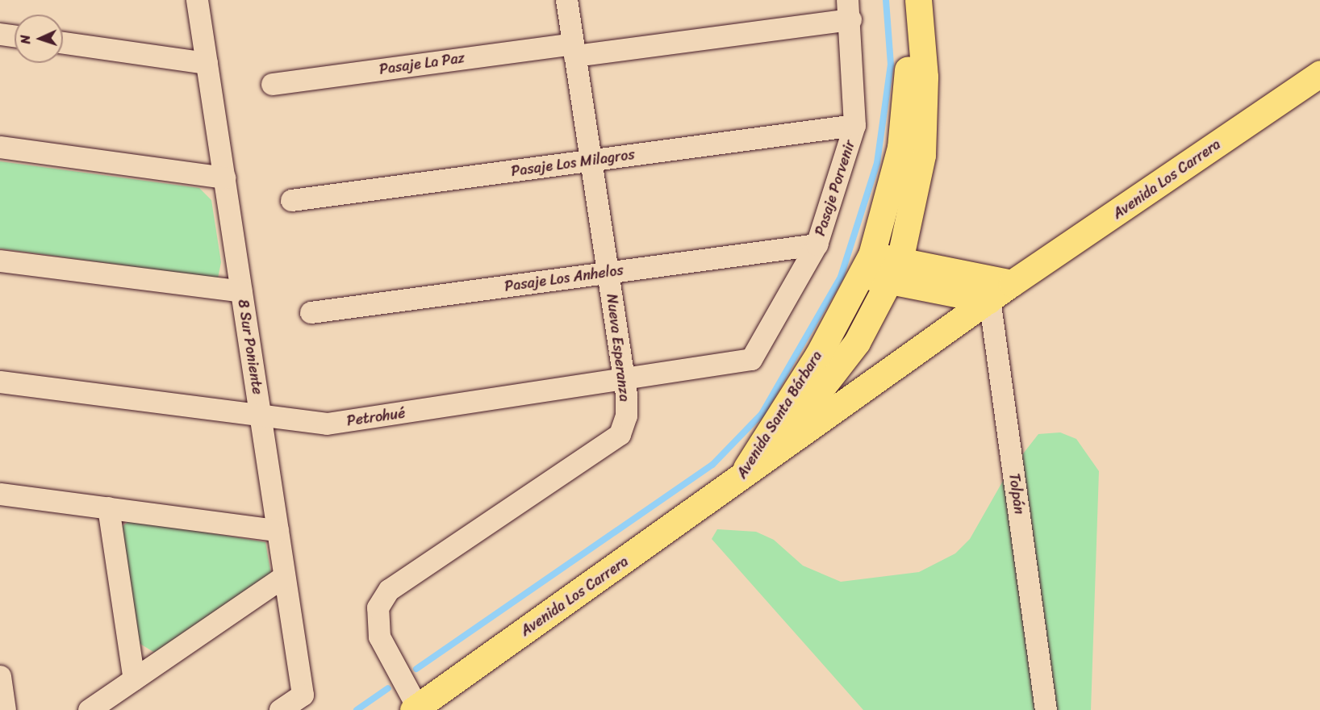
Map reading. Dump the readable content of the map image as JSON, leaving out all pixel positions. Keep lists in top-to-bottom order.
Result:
{
  "streets": {
    "main road": ["Avenida Los Carrera", "Avenida Santa Bárbara"],
    "street": [
      "Pasaje La Paz",
      "Pasaje Los Milagros",
      "Pasaje Porvenir",
      "Pasaje Los Anhelos",
      "8 Sur Poniente",
      "Nueva Esperanza",
      "Petrohué",
      "Tolpán"
    ]
  },
  "crossings": [
    ["Pasaje La Paz", "Pasaje Porvenir"],
    ["Pasaje La Paz", "Nueva Esperanza"],
    ["Pasaje Los Milagros", "Pasaje Porvenir"],
    ["Pasaje Los Milagros", "Nueva Esperanza"],
    ["Avenida Los Carrera", "Nueva Esperanza"],
    ["Avenida Los Carrera", "Avenida Santa Bárbara"],
    ["Avenida Los Carrera", "Tolpán"],
    ["Pasaje Porvenir", "Pasaje Los Anhelos"],
    ["Pasaje Porvenir", "Petrohué"],
    ["Pasaje Los Anhelos", "Nueva Esperanza"],
    ["8 Sur Poniente", "Petrohué"],
    ["Nueva Esperanza", "Petrohué"]
  ],
  "north": "left"
}
